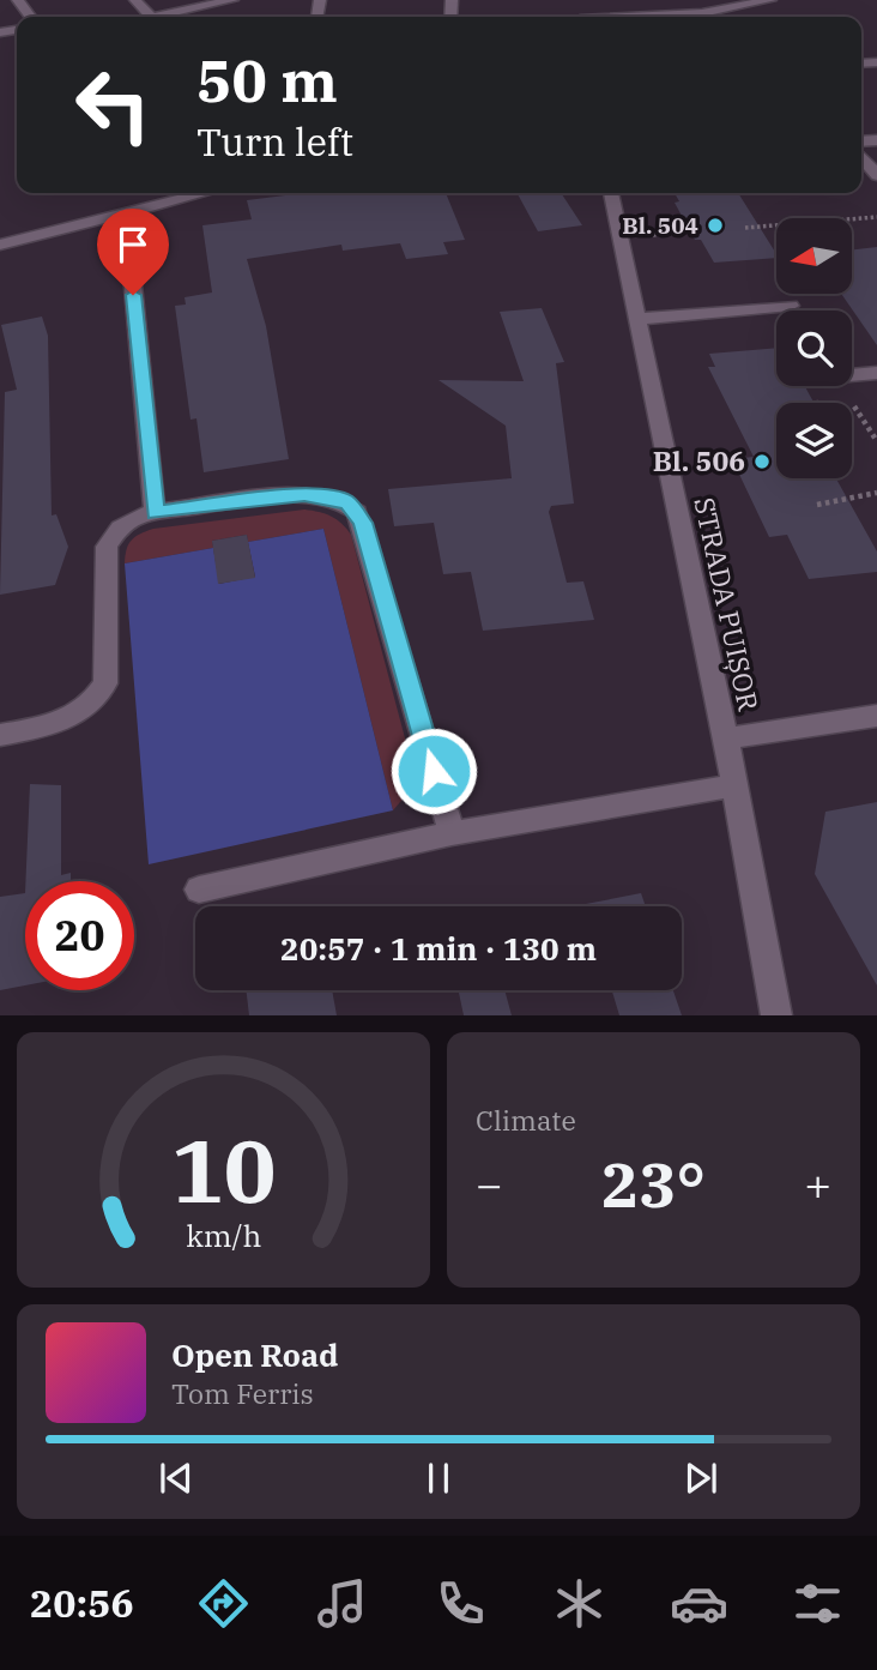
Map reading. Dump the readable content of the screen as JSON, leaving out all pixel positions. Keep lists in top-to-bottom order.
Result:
{
  "streets": {
    "street": ["STRADA PUIȘOR"]
  },
  "places": ["Bl. 504", "Bl. 506"],
  "north": "left",
  "page": {
    "turn": ["50 m", "Turn left"],
    "limit": "20",
    "trip": "20:57 · 1 min · 130 m",
    "tile": "Climate",
    "heat": ["−", "23°", "+"],
    "song": ["Open Road", "Tom Ferris"],
    "tabs": "20:56",
    "gauge": ["10", "km/h"]
  }
}
